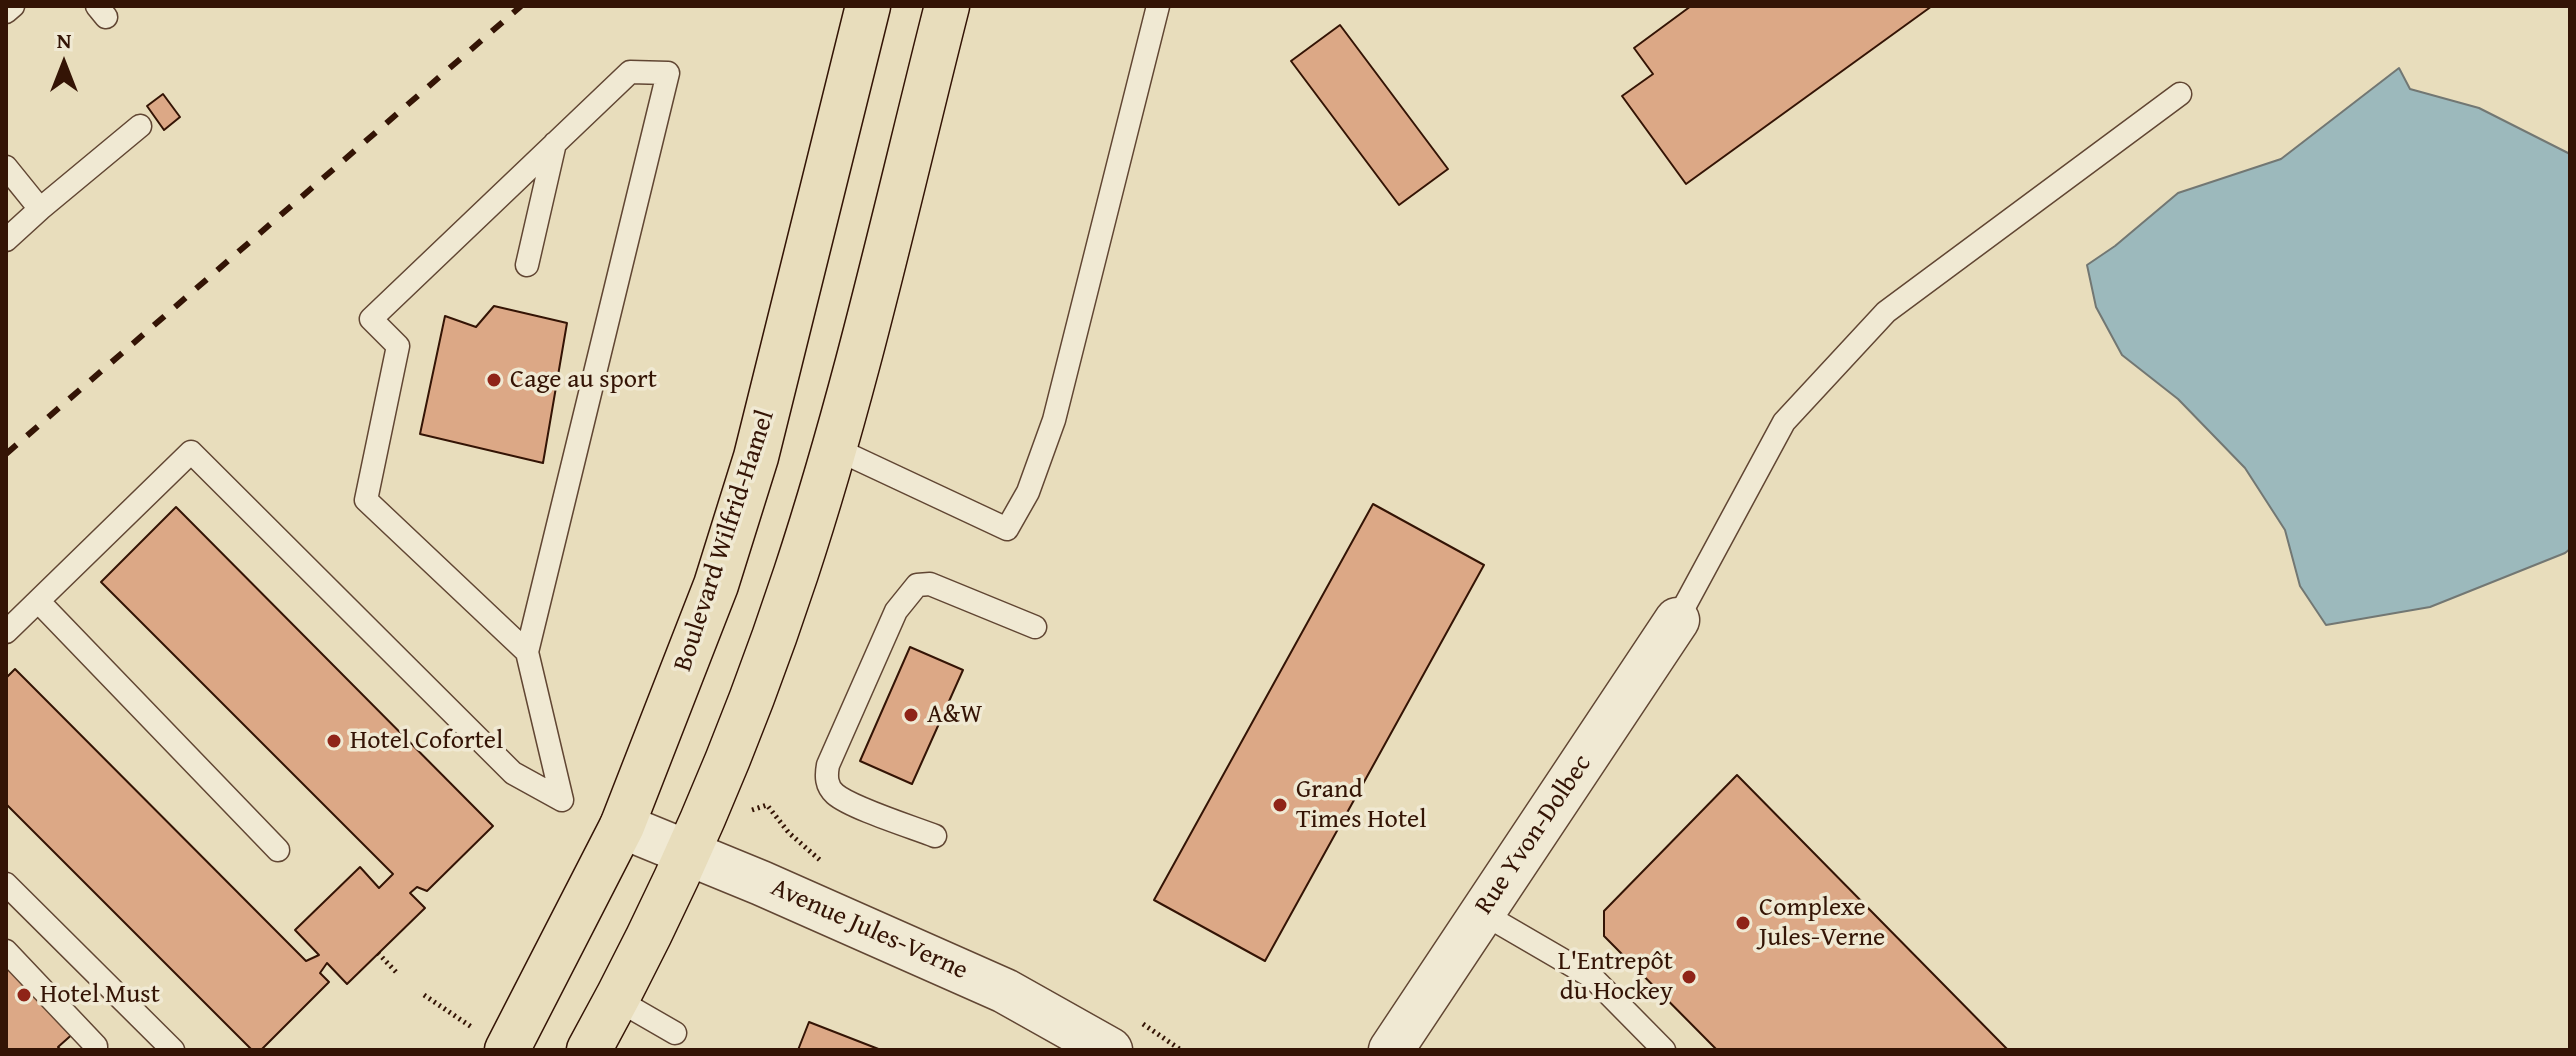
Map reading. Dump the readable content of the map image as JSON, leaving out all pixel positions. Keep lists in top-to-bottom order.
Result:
{
  "streets": {
    "main road": ["Boulevard Wilfrid-Hamel"],
    "street": ["Rue Yvon-Dolbec", "Avenue Jules-Verne"]
  },
  "crossings": [
    ["Boulevard Wilfrid-Hamel", "Avenue Jules-Verne"]
  ],
  "places": [
    "Cage au sport",
    "A&W",
    "Hotel Cofortel",
    "Grand Times Hotel",
    "Complexe Jules-Verne",
    "L'Entrepôt du Hockey",
    "Hotel Must"
  ],
  "north": "top"
}
